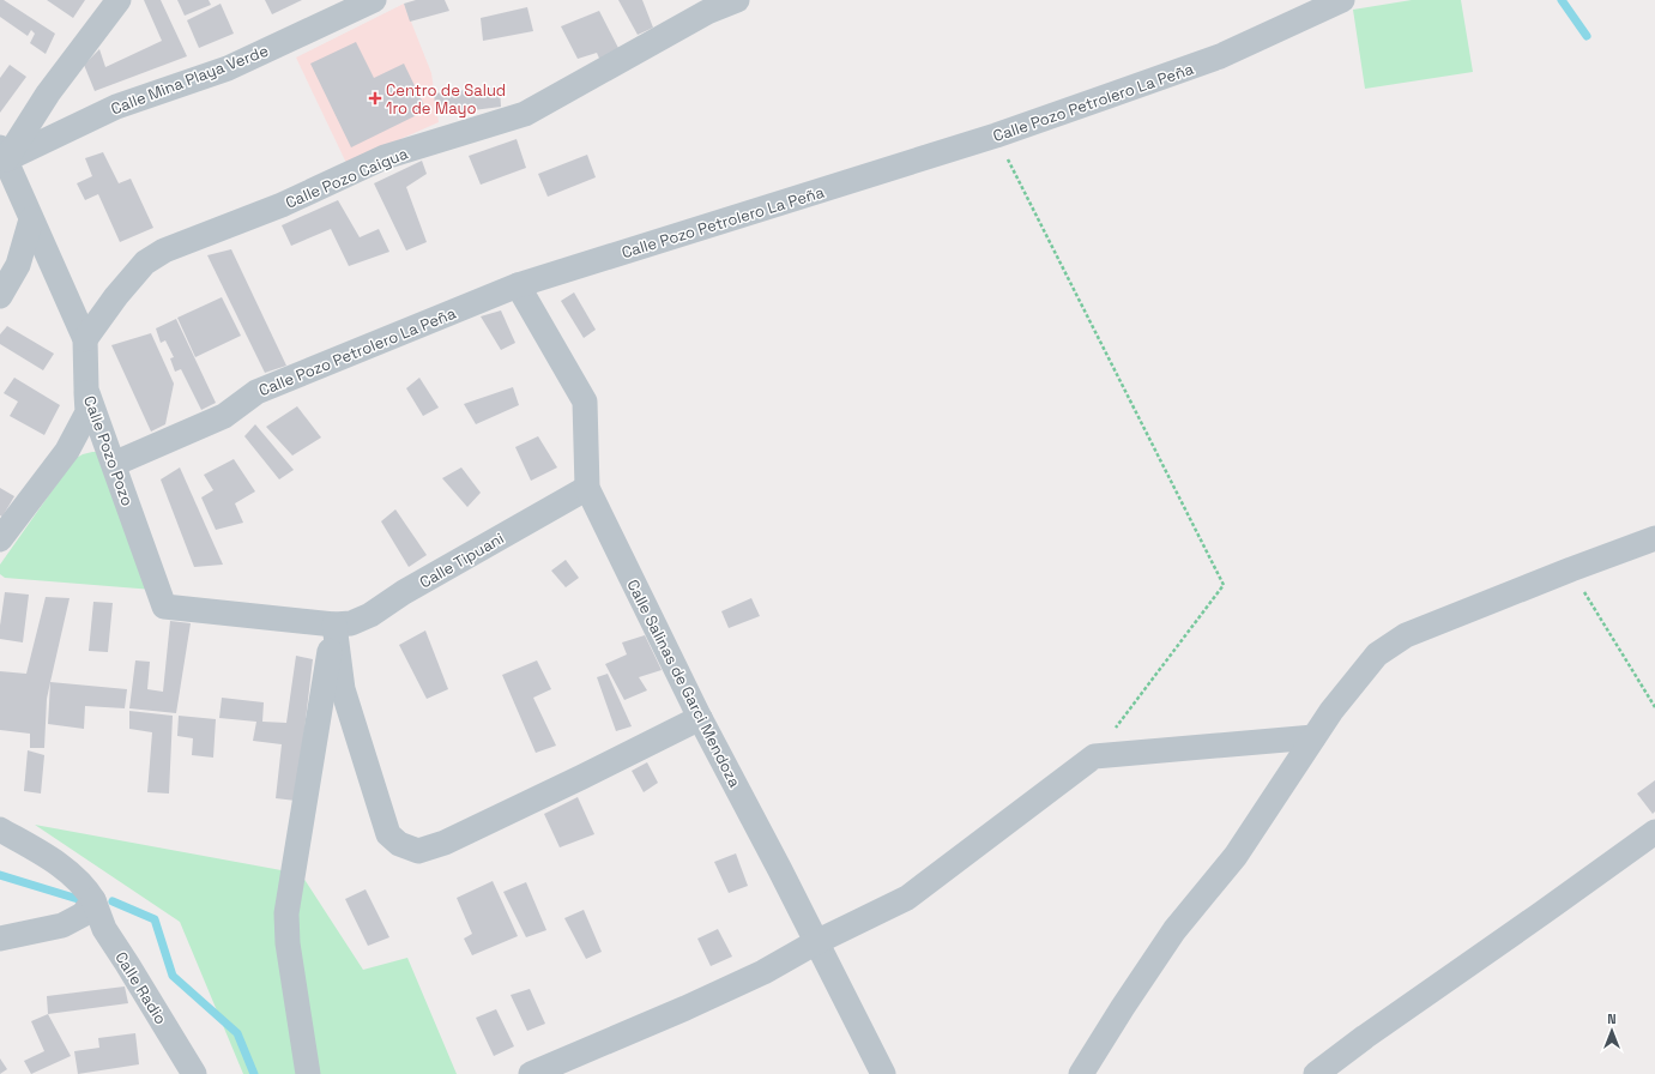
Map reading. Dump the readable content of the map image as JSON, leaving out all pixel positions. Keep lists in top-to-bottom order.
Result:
{
  "streets": {
    "street": [
      "Calle Mina Playa Verde",
      "Calle Pozo Petrolero La Peña",
      "Calle Pozo Caigua",
      "Calle Pozo Pozo",
      "Calle Tipuani",
      "Calle Salinas de Garci Mendoza",
      "Calle Radio"
    ]
  },
  "crossings": [
    ["Calle Mina Playa Verde", "Calle Pozo Pozo"],
    ["Calle Pozo Petrolero La Peña", "Calle Pozo Pozo"],
    ["Calle Pozo Petrolero La Peña", "Calle Salinas de Garci Mendoza"],
    ["Calle Pozo Caigua", "Calle Pozo Pozo"],
    ["Calle Pozo Pozo", "Calle Tipuani"],
    ["Calle Tipuani", "Calle Salinas de Garci Mendoza"]
  ],
  "places": {
    "health": ["Centro de Salud 1ro de Mayo"]
  },
  "north": "top"
}
